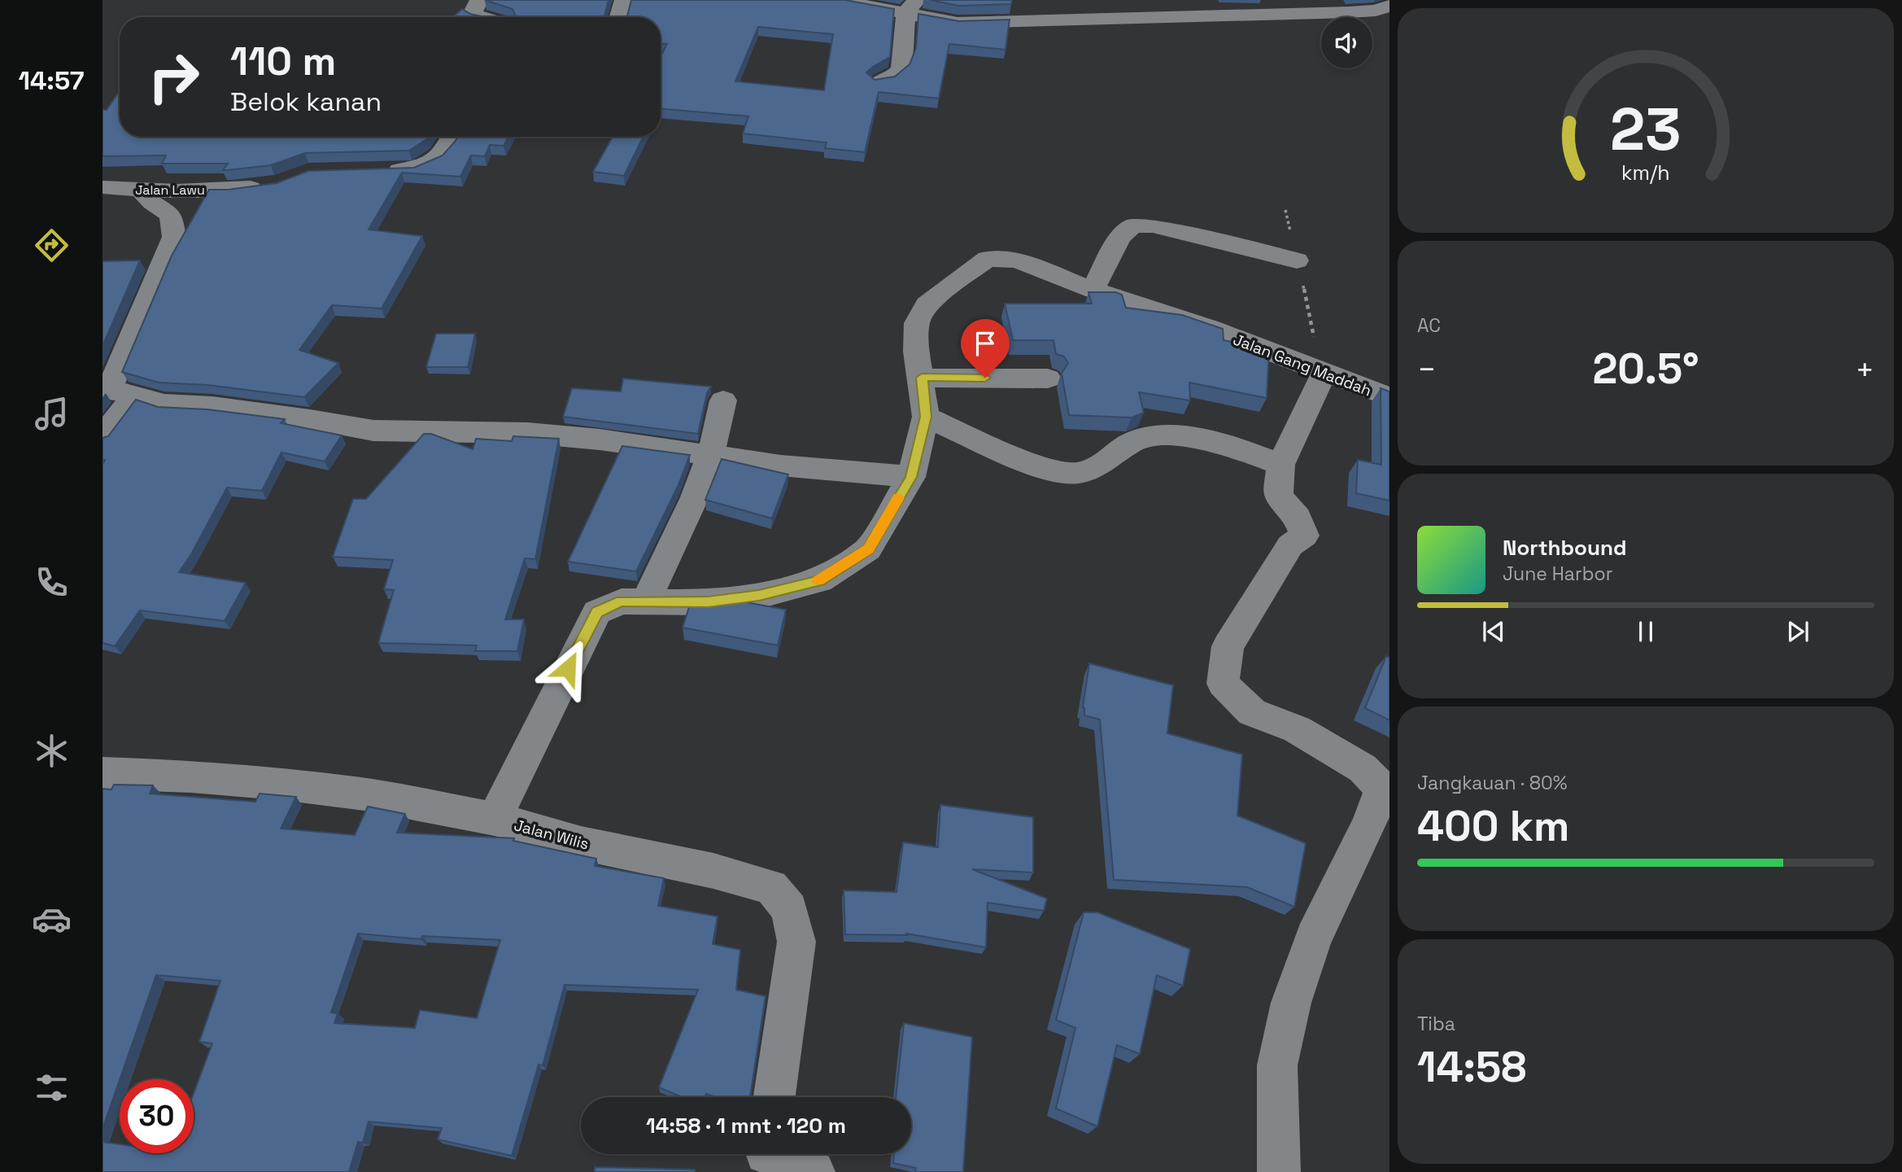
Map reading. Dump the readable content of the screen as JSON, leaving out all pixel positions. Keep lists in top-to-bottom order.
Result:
{
  "streets": {
    "street": ["Jalan Lawu", "Jalan Gang Maddah", "Jalan Wilis"]
  },
  "crossings": [
    ["Jalan Gang Maddah", "Jalan Wilis"]
  ],
  "page": {
    "tabs": "14:57",
    "turn": ["110 m", "Belok kanan"],
    "tile": [
      "AC",
      ["Jangkauan · 80%", "400 km"],
      ["Tiba", "14:58"]
    ],
    "heat": ["−", "20.5°", "+"],
    "song": ["Northbound", "June Harbor"],
    "limit": "30",
    "trip": "14:58 · 1 mnt · 120 m",
    "gauge": ["23", "km/h"]
  }
}
